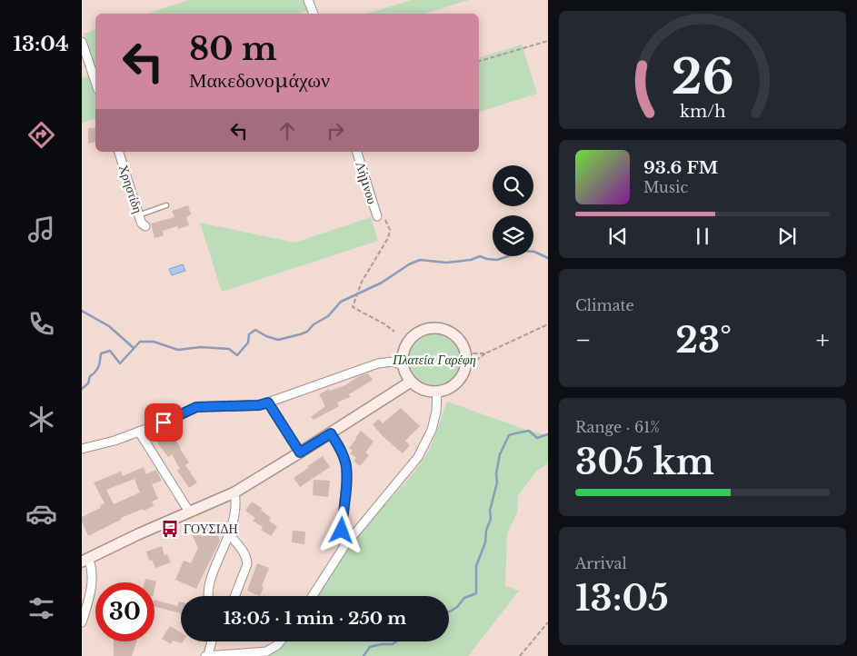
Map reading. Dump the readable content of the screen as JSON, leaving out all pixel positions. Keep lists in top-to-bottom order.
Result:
{
  "streets": {
    "street": ["Λήμνου", "Χρηστίδη"]
  },
  "parks": ["Πλατεία Γαρέφη"],
  "places": {
    "bus stop": ["ΓΟΥΣΙΔΗ"]
  },
  "page": {
    "tabs": "13:04",
    "turn": ["80 m", "Μακεδονομάχων"],
    "song": ["93.6 FM", "Music"],
    "tile": [
      "Climate",
      ["Range · 61%", "305 km"],
      ["Arrival", "13:05"]
    ],
    "heat": ["−", "23°", "+"],
    "limit": "30",
    "trip": "13:05 · 1 min · 250 m",
    "gauge": ["26", "km/h"]
  }
}
